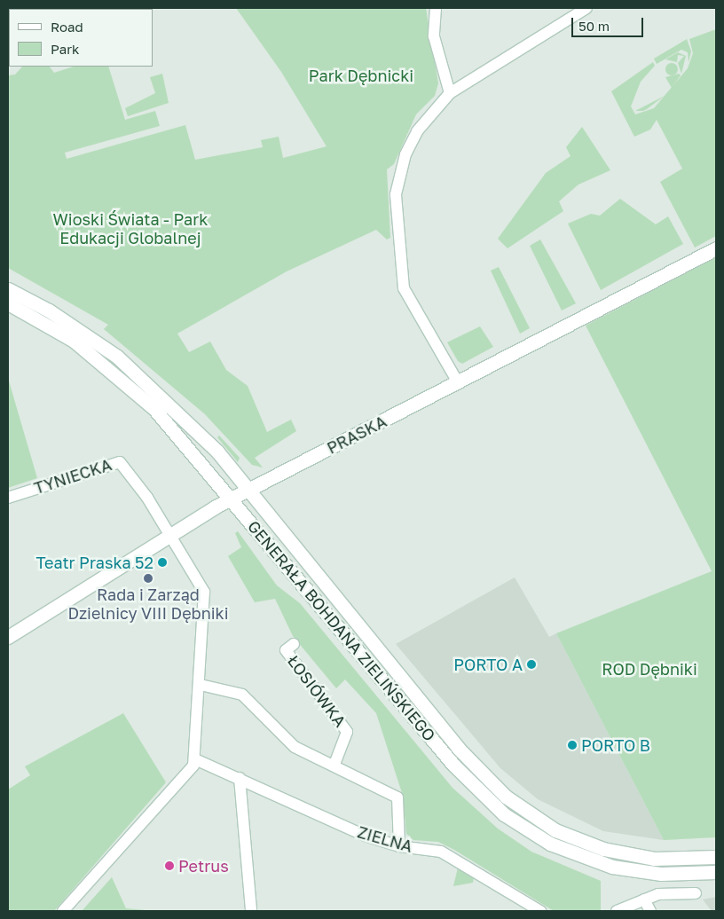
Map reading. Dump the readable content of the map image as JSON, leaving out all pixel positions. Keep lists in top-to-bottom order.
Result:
{
  "streets": {
    "main road": ["PRASKA", "GENERAŁA BOHDANA ZIELIŃSKIEGO"],
    "street": ["TYNIECKA", "ŁOSIÓWKA", "ZIELNA"]
  },
  "crossings": [
    ["PRASKA", "TYNIECKA"],
    ["PRASKA", "GENERAŁA BOHDANA ZIELIŃSKIEGO"]
  ],
  "parks": ["Park Dębnicki", "Wioski Świata - Park Edukacji Globalnej", "ROD Dębniki"],
  "places": [
    "Teatr Praska 52",
    "Rada i Zarząd Dzielnicy VIII Dębniki",
    "PORTO A",
    "PORTO B",
    "Petrus"
  ],
  "legend": ["Road", "Park"],
  "scale_bar": "50 m"
}
